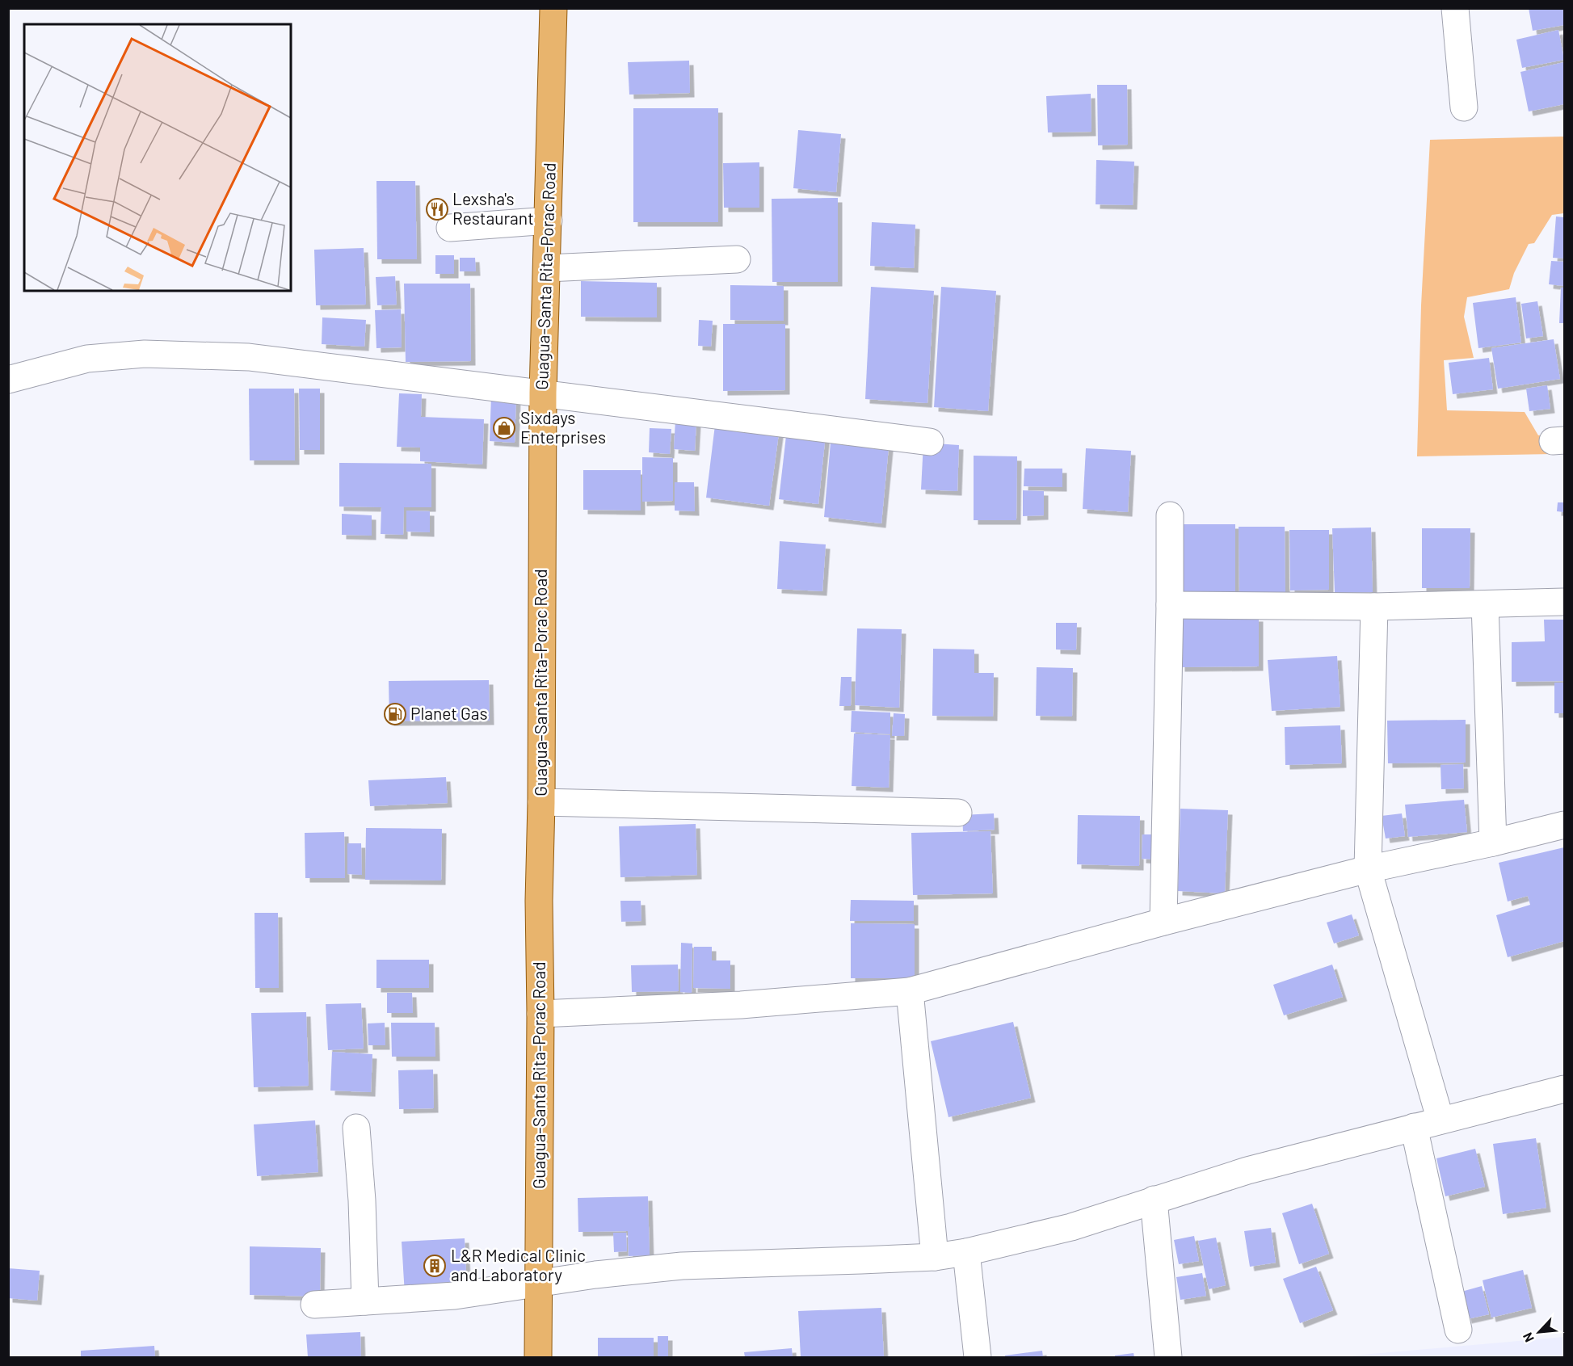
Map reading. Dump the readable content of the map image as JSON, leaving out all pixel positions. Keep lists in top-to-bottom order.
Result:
{
  "streets": {
    "main road": ["Guagua-Santa Rita-Porac Road"]
  },
  "places": {
    "restaurant": ["Lexsha's Restaurant"],
    "shop": ["Sixdays Enterprises"],
    "fuel station": ["Planet Gas"],
    "building": ["L&R Medical Clinic and Laboratory"]
  },
  "north": "bottom left"
}
